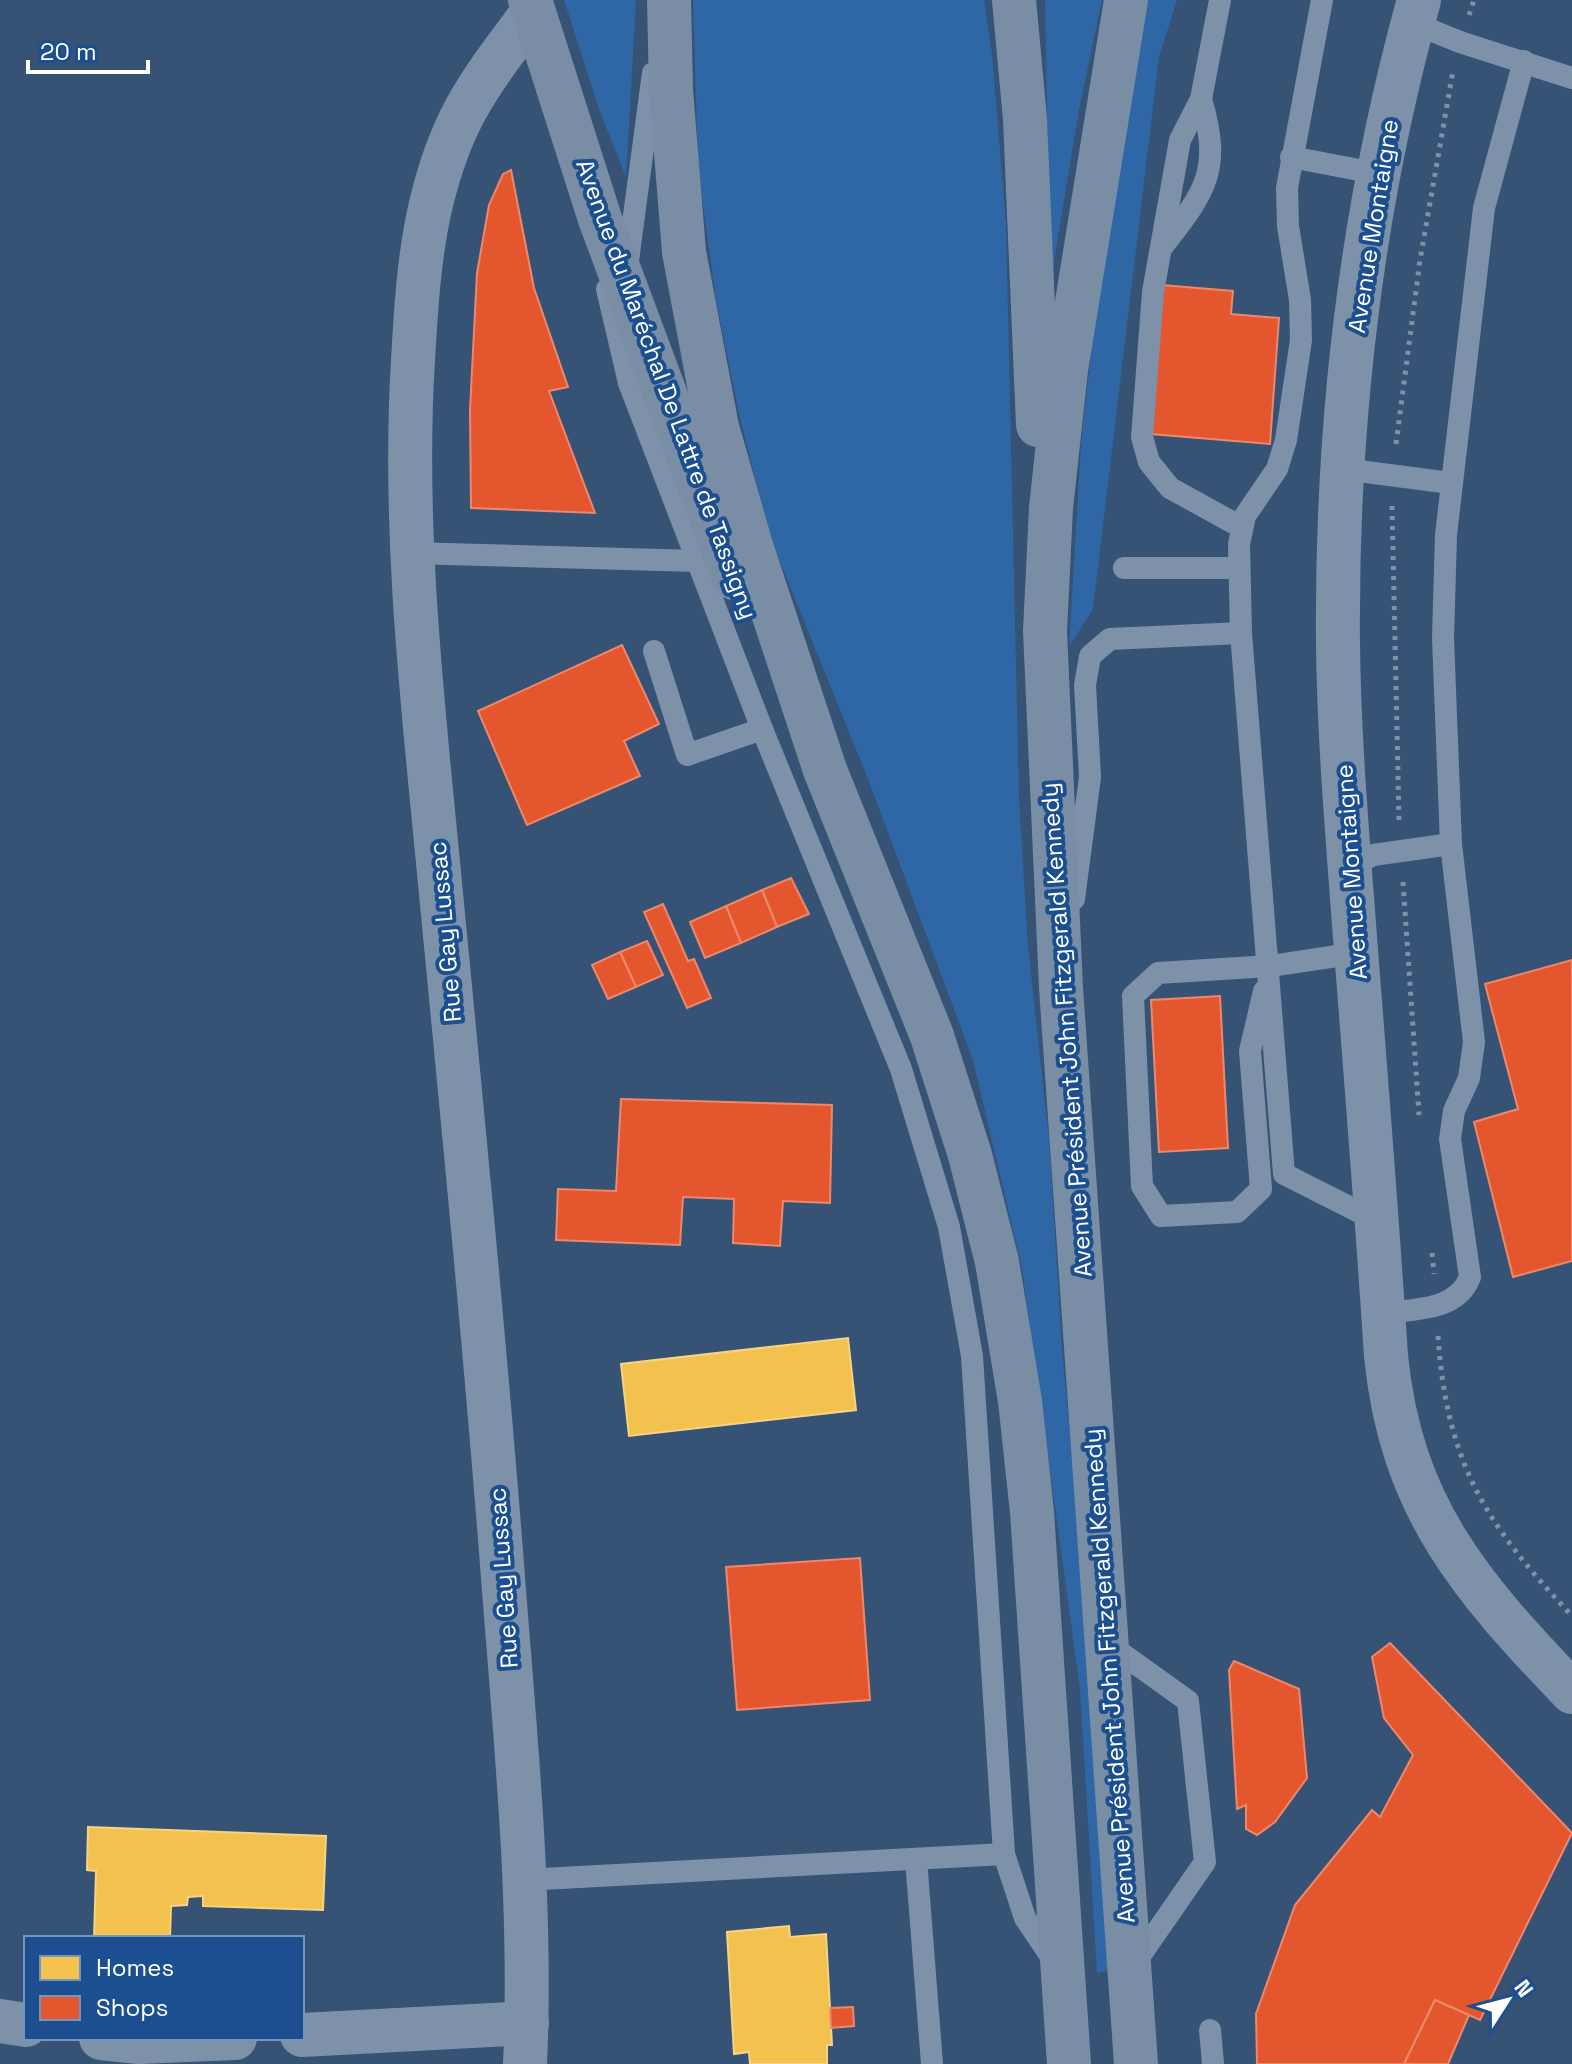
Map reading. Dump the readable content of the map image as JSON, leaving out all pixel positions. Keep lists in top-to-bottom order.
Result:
{
  "streets": {
    "main road": ["Avenue du Maréchal De Lattre de Tassigny", "Avenue Président John Fitzgerald Kennedy"],
    "street": ["Avenue Montaigne", "Rue Gay Lussac"]
  },
  "crossings": [
    ["Avenue du Maréchal De Lattre de Tassigny", "Rue Gay Lussac"],
    ["Avenue du Maréchal De Lattre de Tassigny", "Avenue Président John Fitzgerald Kennedy"]
  ],
  "legend": ["Homes", "Shops"],
  "scale_bar": "20 m",
  "north": "top right"
}
